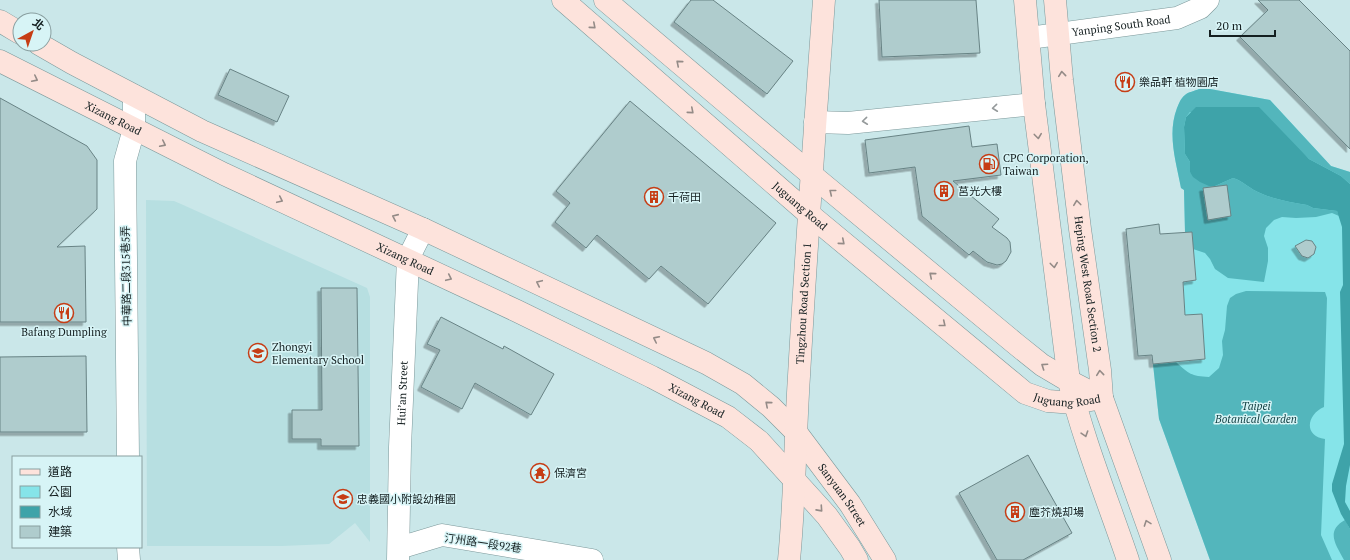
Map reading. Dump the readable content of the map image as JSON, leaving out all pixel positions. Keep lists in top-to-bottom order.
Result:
{
  "streets": {
    "street": [
      "Yanping South Road",
      "Xizang Road",
      "Juguang Road",
      "中華路二段315巷5弄",
      "Heping West Road Section 2",
      "Tingzhou Road Section 1",
      "Hui’an Street",
      "Sanyuan Street",
      "汀州路一段92巷"
    ]
  },
  "crossings": [
    ["Yanping South Road", "Heping West Road Section 2"],
    ["Xizang Road", "中華路二段315巷5弄"],
    ["Xizang Road", "Tingzhou Road Section 1"],
    ["Xizang Road", "Hui’an Street"],
    ["Juguang Road", "Heping West Road Section 2"],
    ["Juguang Road", "Tingzhou Road Section 1"],
    ["Tingzhou Road Section 1", "Sanyuan Street"],
    ["Hui’an Street", "汀州路一段92巷"]
  ],
  "parks": ["Taipei Botanical Garden"],
  "places": {
    "restaurant": ["樂品軒 植物園店", "Bafang Dumpling"],
    "fuel station": ["CPC Corporation, Taiwan"],
    "building": ["莒光大樓", "千荷田", "塵芥燒却場"],
    "school or university": ["Zhongyi Elementary School", "忠義國小附設幼稚園"],
    "temple": ["保濟宮"]
  },
  "legend": [
    "道路",
    "公園",
    "水域",
    "建築"
  ],
  "scale_bar": "20 m",
  "north": "top right"
}
